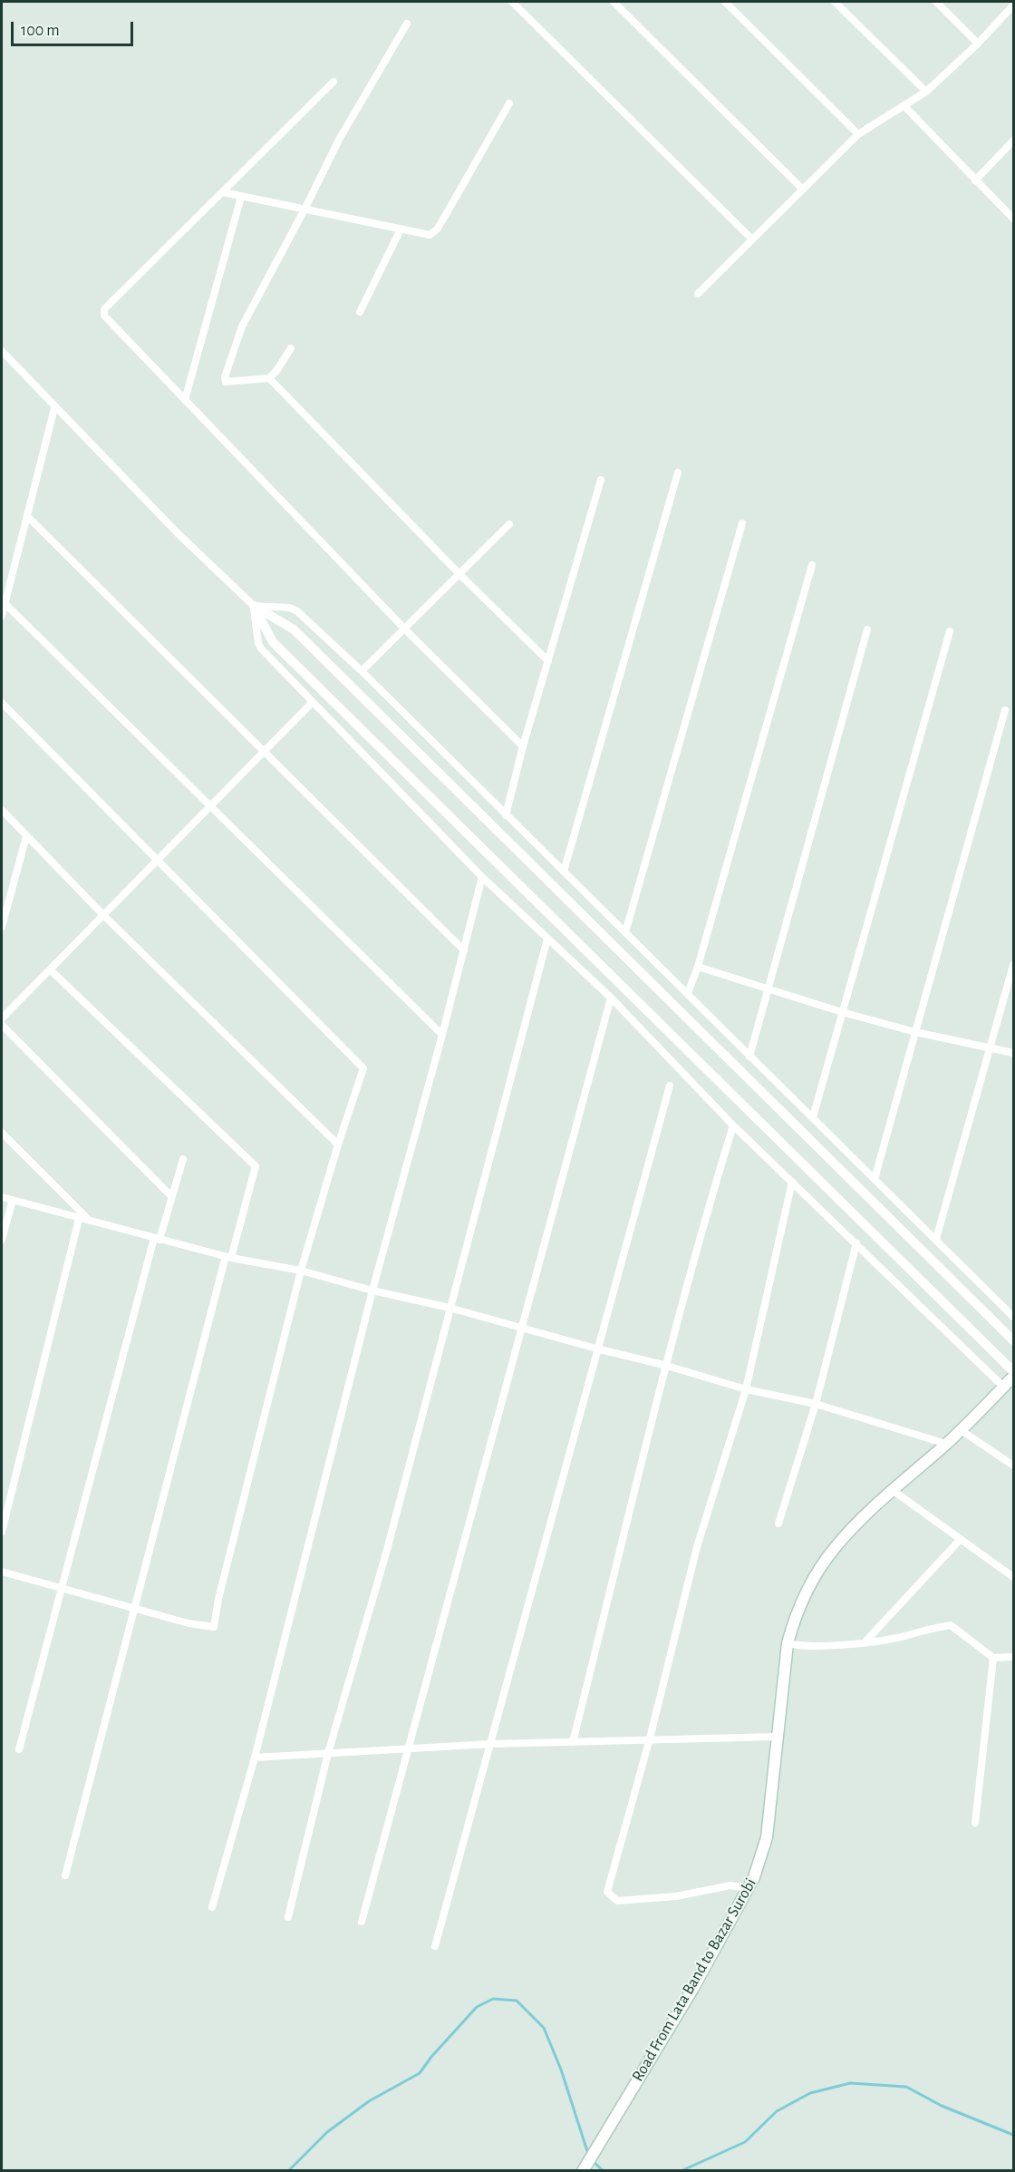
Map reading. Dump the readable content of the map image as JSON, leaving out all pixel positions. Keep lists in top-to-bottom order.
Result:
{
  "streets": {
    "main road": ["Road From Lata Band to Bazar Surobi"]
  },
  "scale_bar": "100 m"
}
